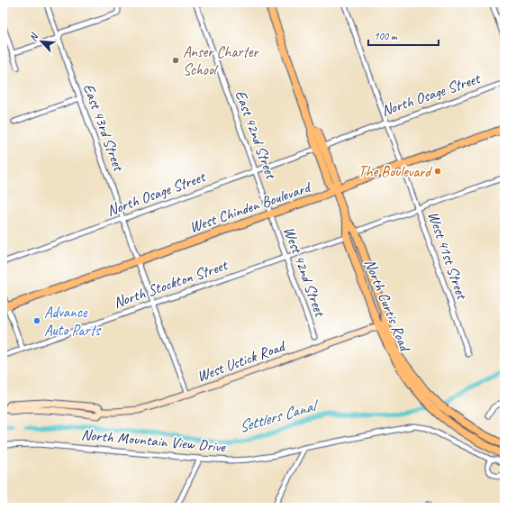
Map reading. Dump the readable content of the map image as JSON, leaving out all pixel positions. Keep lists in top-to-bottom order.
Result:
{
  "streets": {
    "main road": ["West Chinden Boulevard", "North Curtis Road", "West Ustick Road"],
    "street": [
      "North Osage Street",
      "East 43rd Street",
      "East 42nd Street",
      "West 41st Street",
      "West 42nd Street",
      "North Stockton Street",
      "North Mountain View Drive"
    ]
  },
  "crossings": [
    ["North Osage Street", "East 43rd Street"],
    ["North Osage Street", "East 42nd Street"],
    ["North Osage Street", "West 41st Street"],
    ["East 43rd Street", "West Chinden Boulevard"],
    ["East 43rd Street", "North Stockton Street"],
    ["East 43rd Street", "West Ustick Road"],
    ["East 42nd Street", "West Chinden Boulevard"],
    ["East 42nd Street", "West 42nd Street"],
    ["West Chinden Boulevard", "West 41st Street"],
    ["West Chinden Boulevard", "West 42nd Street"],
    ["West Chinden Boulevard", "North Curtis Road"],
    ["West 42nd Street", "North Stockton Street"],
    ["North Stockton Street", "North Curtis Road"],
    ["North Curtis Road", "West Ustick Road"]
  ],
  "water": ["Settlers Canal"],
  "places": ["Anser Charter School", "The Boulevard", "Advance Auto Parts"],
  "scale_bar": "100 m",
  "north": "top left"
}
